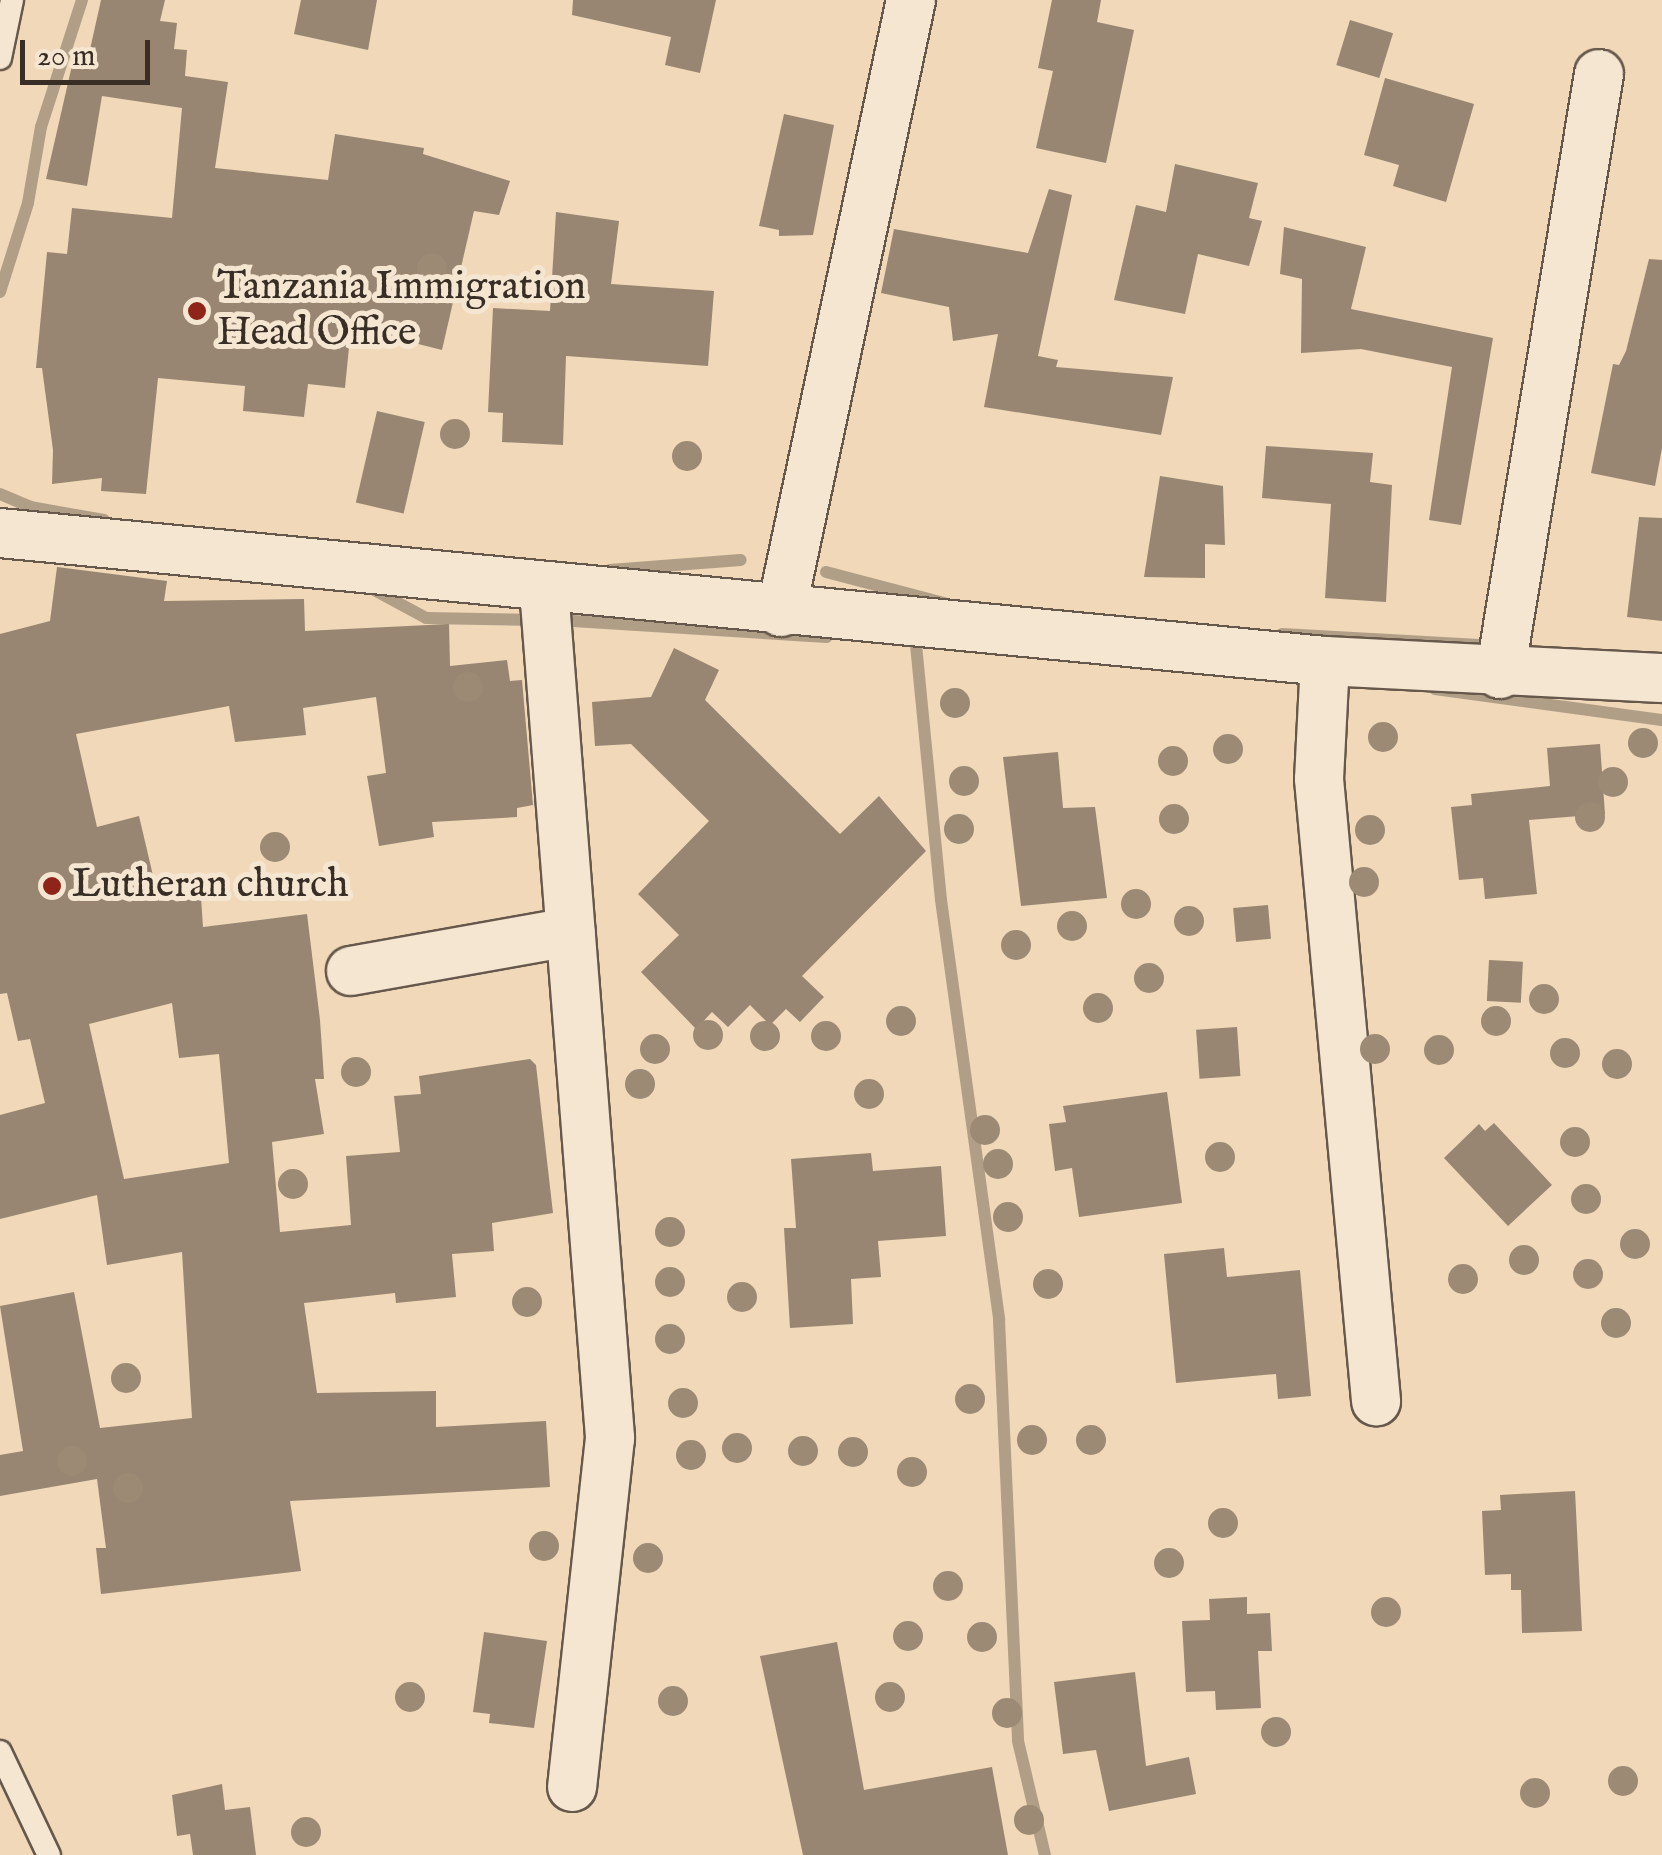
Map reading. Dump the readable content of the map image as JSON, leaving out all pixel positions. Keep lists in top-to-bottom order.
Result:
{
  "places": ["Tanzania Immigration Head Office", "Lutheran church"],
  "scale_bar": "20 m"
}
